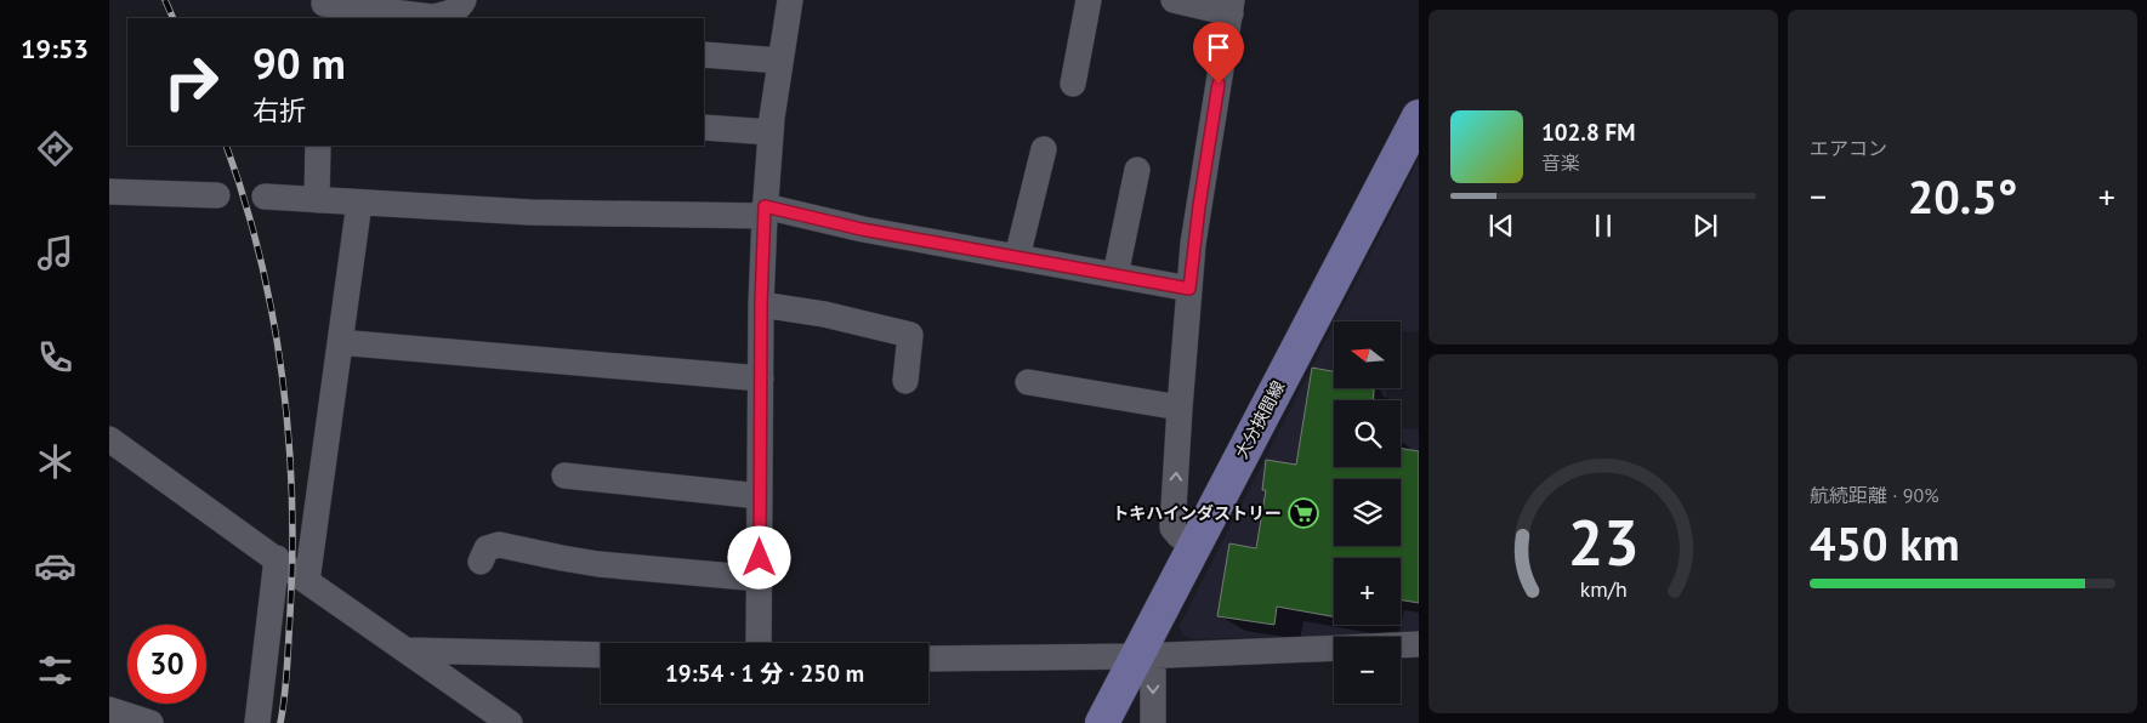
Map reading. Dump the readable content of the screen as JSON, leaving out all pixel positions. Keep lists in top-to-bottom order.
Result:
{
  "streets": {
    "main road": ["大分挾間線"]
  },
  "places": {
    "supermarket": ["トキハインダストリー"]
  },
  "north": "left",
  "page": {
    "tabs": "19:53",
    "tile": [
      "エアコン",
      ["航続距離 · 90%", "450 km"]
    ],
    "turn": ["90 m", "右折"],
    "song": ["102.8 FM", "音楽"],
    "heat": ["−", "20.5°", "+"],
    "map_buttons": ["+", "−"],
    "limit": "30",
    "trip": "19:54 · 1 分 · 250 m",
    "gauge": ["23", "km/h"]
  }
}
